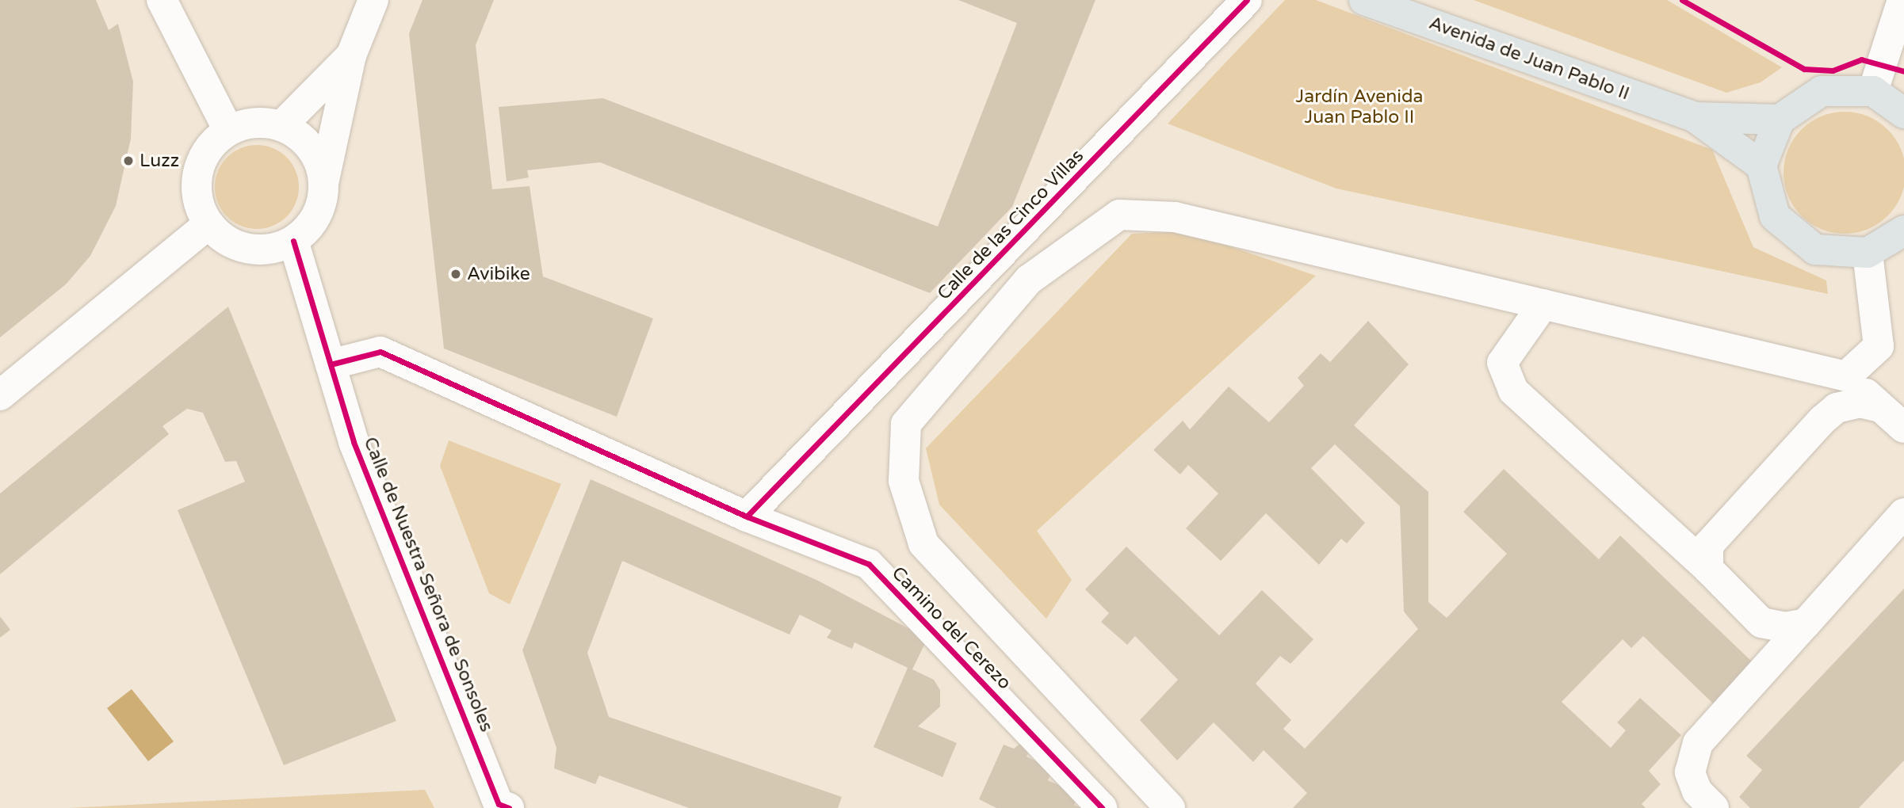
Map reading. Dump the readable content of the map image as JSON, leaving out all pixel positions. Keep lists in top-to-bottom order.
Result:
{
  "streets": {
    "main road": ["Avenida de Juan Pablo II"],
    "street": ["Calle de las Cinco Villas", "Calle de Nuestra Señora de Sonsoles", "Camino del Cerezo"]
  },
  "crossings": [
    ["Calle de las Cinco Villas", "Camino del Cerezo"]
  ],
  "parks": ["Jardín Avenida Juan Pablo II"],
  "places": ["Luzz", "Avibike"]
}
